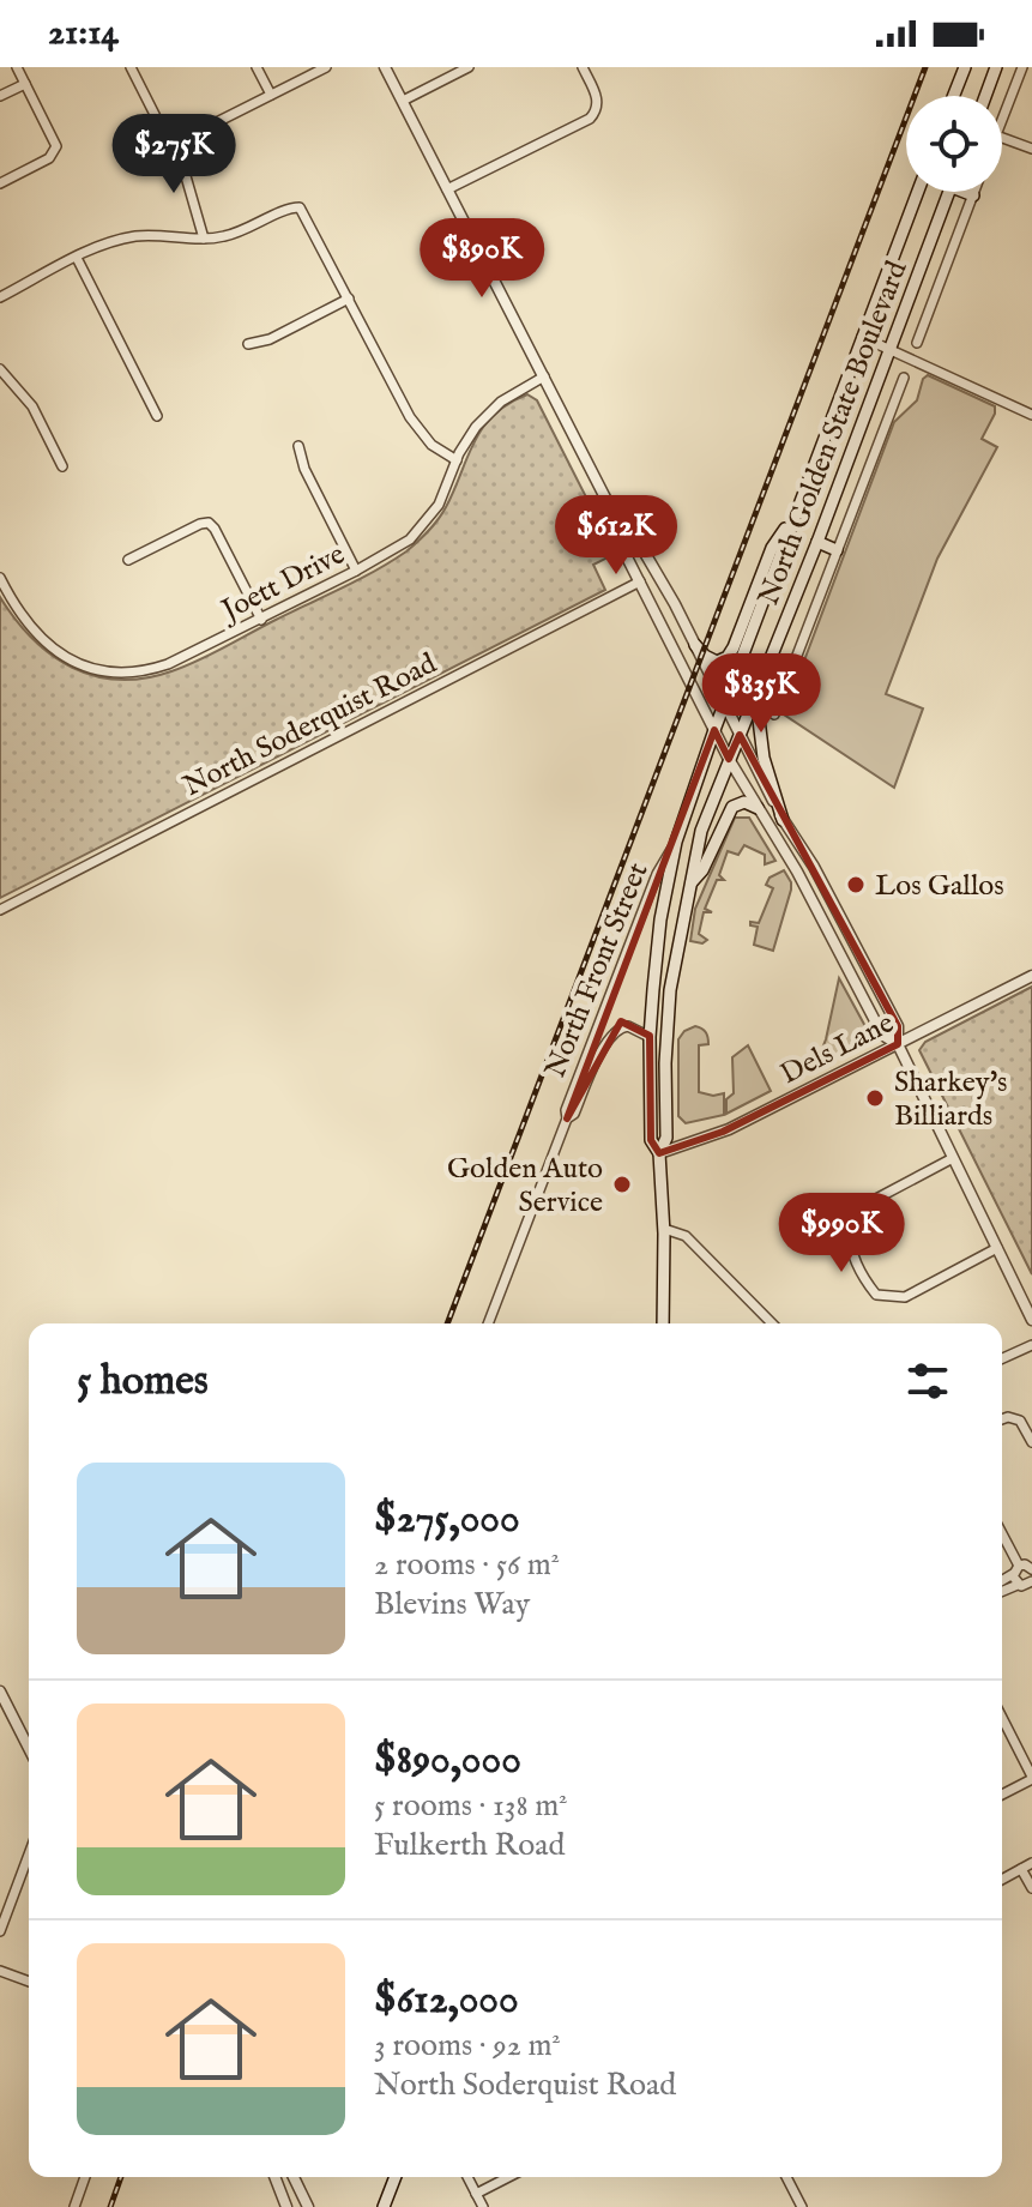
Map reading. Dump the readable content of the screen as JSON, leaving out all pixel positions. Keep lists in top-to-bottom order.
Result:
{
  "streets": {
    "main road": ["North Golden State Boulevard"],
    "street": [
      "Joett Drive",
      "North Soderquist Road",
      "North Front Street",
      "Dels Lane"
    ]
  },
  "crossings": [
    ["North Golden State Boulevard", "North Front Street"],
    ["North Golden State Boulevard", "Dels Lane"]
  ],
  "places": ["Los Gallos", "Sharkey's Billiards", "Golden Auto Service"],
  "page": {
    "status": "21:14",
    "price": [
      "$275K",
      "$890K",
      "$612K",
      "$835K",
      "$990K"
    ],
    "heading": "5 homes",
    "list": [
      {
        "name": "$275,000",
        "note": "2 rooms · 56 m² · Blevins Way"
      },
      {
        "name": "$890,000",
        "note": "5 rooms · 138 m² · Fulkerth Road"
      },
      {
        "name": "$612,000",
        "note": "3 rooms · 92 m² · North Soderquist Road"
      }
    ]
  }
}
